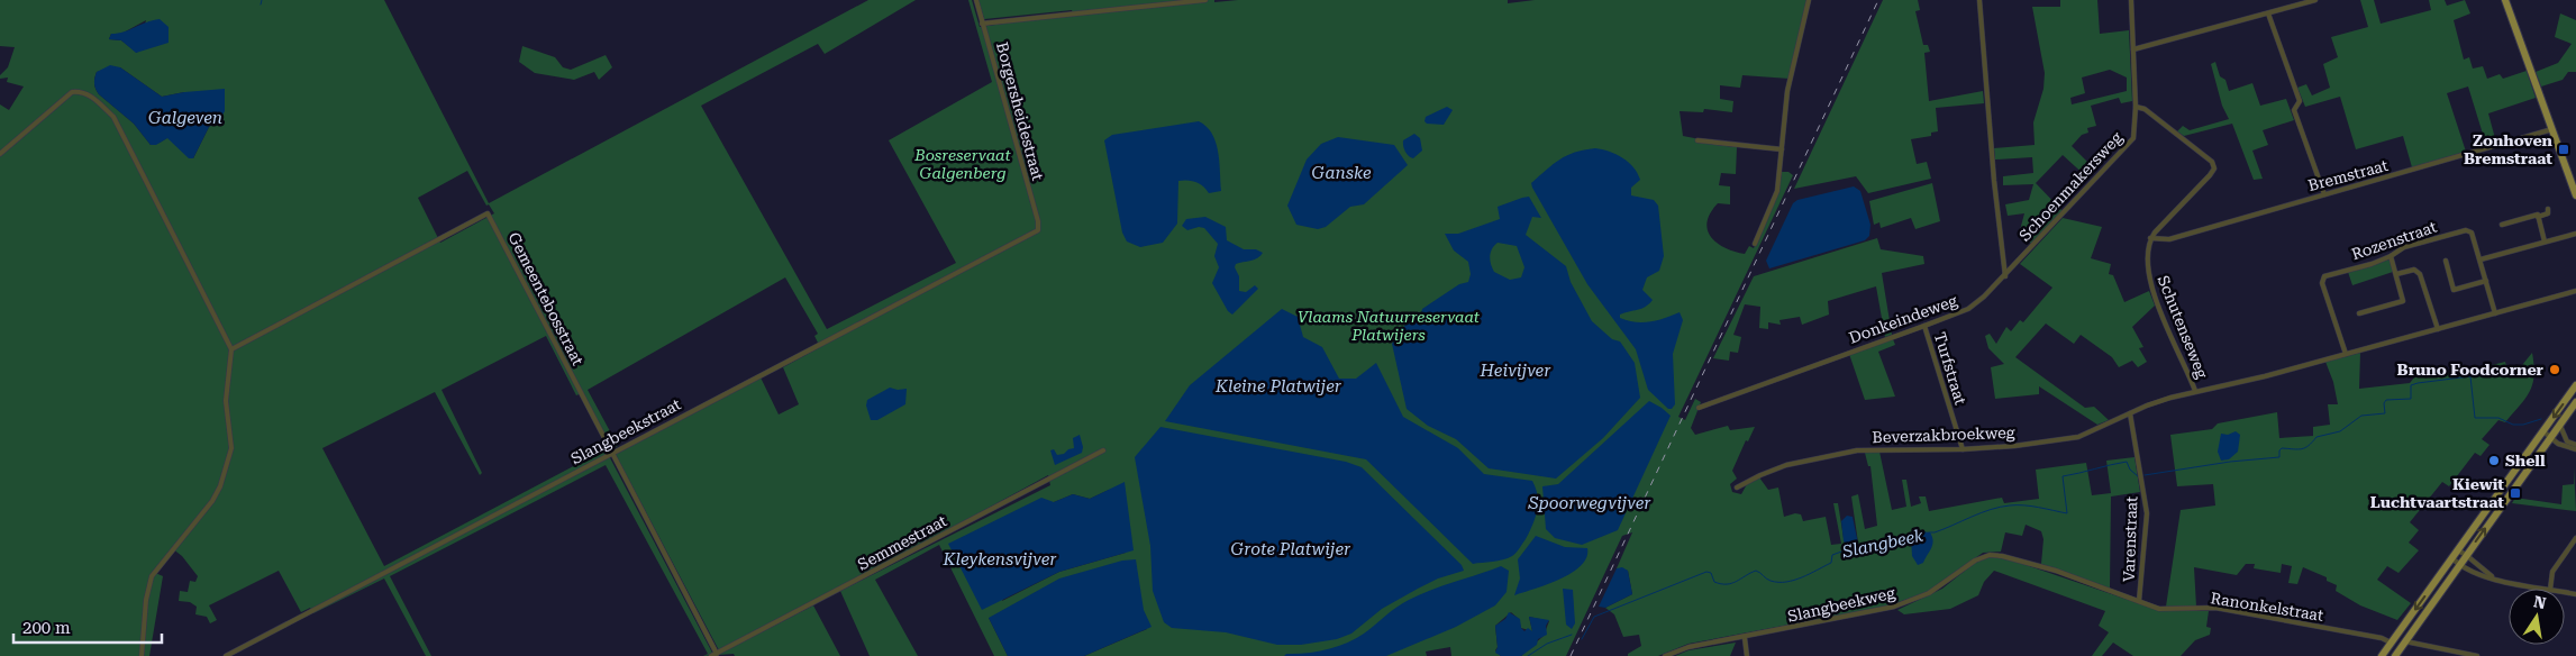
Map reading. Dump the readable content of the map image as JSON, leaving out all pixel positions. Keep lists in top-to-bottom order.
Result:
{
  "streets": {
    "street": [
      "Borgersheidestraat",
      "Bremstraat",
      "Schoenmakersweg",
      "Rozenstraat",
      "Gemeentebosstraat",
      "Donkeindeweg",
      "Schutenseweg",
      "Turfstraat",
      "Slangbeekstraat",
      "Beverzakbroekweg",
      "Varenstraat",
      "Semmestraat",
      "Slangbeekweg",
      "Ranonkelstraat"
    ]
  },
  "crossings": [
    ["Borgersheidestraat", "Slangbeekstraat"],
    ["Bremstraat", "Schutenseweg"],
    ["Schoenmakersweg", "Donkeindeweg"],
    ["Rozenstraat", "Beverzakbroekweg"],
    ["Gemeentebosstraat", "Slangbeekstraat"],
    ["Gemeentebosstraat", "Semmestraat"],
    ["Donkeindeweg", "Turfstraat"],
    ["Schutenseweg", "Beverzakbroekweg"],
    ["Turfstraat", "Beverzakbroekweg"],
    ["Beverzakbroekweg", "Varenstraat"],
    ["Varenstraat", "Slangbeekweg"],
    ["Varenstraat", "Ranonkelstraat"],
    ["Slangbeekweg", "Ranonkelstraat"]
  ],
  "water": [
    "Galgeven",
    "Ganske",
    "Heivijver",
    "Kleine Platwijer",
    "Spoorwegvijver",
    "Slangbeek",
    "Grote Platwijer",
    "Kleykensvijver"
  ],
  "parks": ["Bosreservaat Galgenberg", "Vlaams Natuurreservaat Platwijers"],
  "places": {
    "transit": ["Zonhoven Bremstraat", "Kiewit Luchtvaartstraat"],
    "other": ["Bruno Foodcorner", "Shell"]
  },
  "scale_bar": "200 m",
  "north": "top"
}
